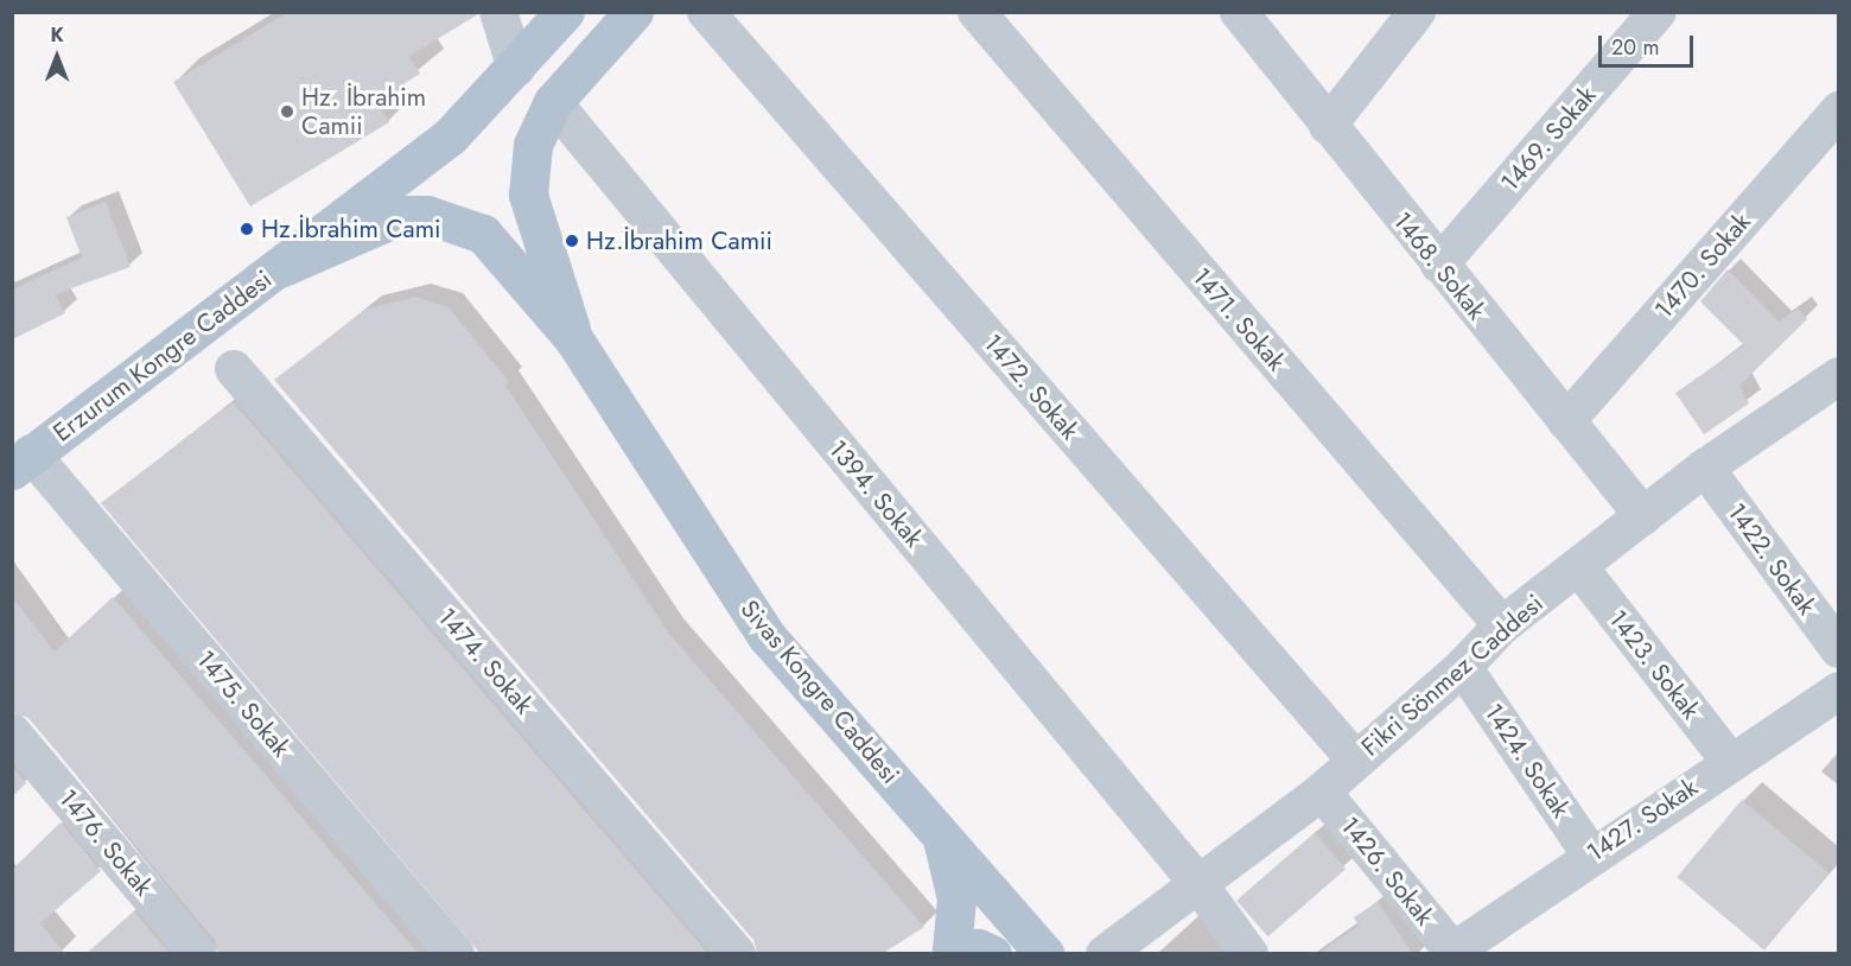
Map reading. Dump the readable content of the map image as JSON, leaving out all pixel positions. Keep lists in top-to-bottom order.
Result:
{
  "streets": {
    "main road": ["Erzurum Kongre Caddesi", "Sivas Kongre Caddesi"],
    "street": [
      "1469. Sokak",
      "1468. Sokak",
      "1470. Sokak",
      "1471. Sokak",
      "1472. Sokak",
      "1394. Sokak",
      "1422. Sokak",
      "1474. Sokak",
      "1423. Sokak",
      "Fikri Sönmez Caddesi",
      "1475. Sokak",
      "1424. Sokak",
      "1427. Sokak",
      "1476. Sokak",
      "1426. Sokak"
    ]
  },
  "crossings": [
    ["1469. Sokak", "1468. Sokak"],
    ["1468. Sokak", "1470. Sokak"],
    ["1468. Sokak", "Fikri Sönmez Caddesi"],
    ["1471. Sokak", "Fikri Sönmez Caddesi"],
    ["Erzurum Kongre Caddesi", "Sivas Kongre Caddesi"],
    ["Erzurum Kongre Caddesi", "1475. Sokak"],
    ["1472. Sokak", "Fikri Sönmez Caddesi"],
    ["1394. Sokak", "Fikri Sönmez Caddesi"],
    ["1394. Sokak", "Sivas Kongre Caddesi"],
    ["1422. Sokak", "Fikri Sönmez Caddesi"],
    ["1423. Sokak", "Fikri Sönmez Caddesi"],
    ["1423. Sokak", "1427. Sokak"],
    ["Fikri Sönmez Caddesi", "1424. Sokak"],
    ["Fikri Sönmez Caddesi", "1426. Sokak"],
    ["1424. Sokak", "1427. Sokak"],
    ["1427. Sokak", "1426. Sokak"]
  ],
  "places": ["Hz. İbrahim Camii", "Hz.İbrahim Cami", "Hz.İbrahim Camii"],
  "scale_bar": "20 m",
  "north": "top"
}
